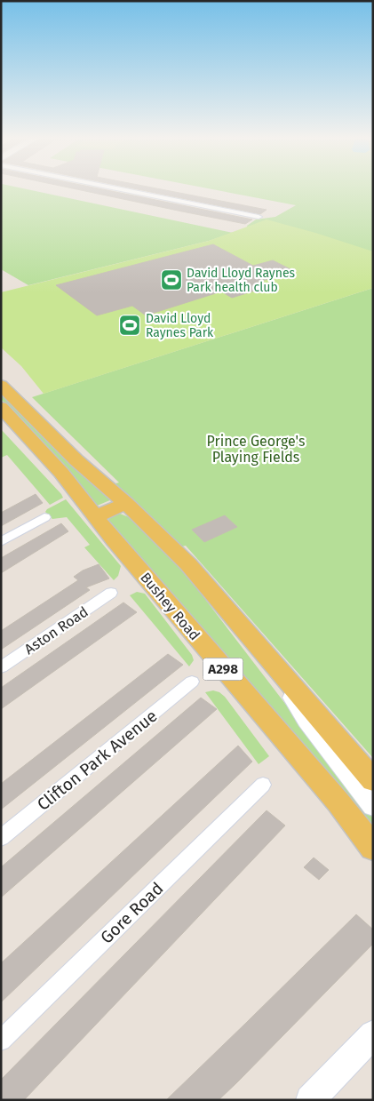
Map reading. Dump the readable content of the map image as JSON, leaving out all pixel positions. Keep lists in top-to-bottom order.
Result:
{
  "streets": {
    "main road": ["Bushey Road", "A298"],
    "street": ["Aston Road", "Clifton Park Avenue", "Gore Road"]
  },
  "parks": ["Prince George's Playing Fields"],
  "places": {
    "sports": ["David Lloyd Raynes Park health club", "David Lloyd Raynes Park"]
  }
}
